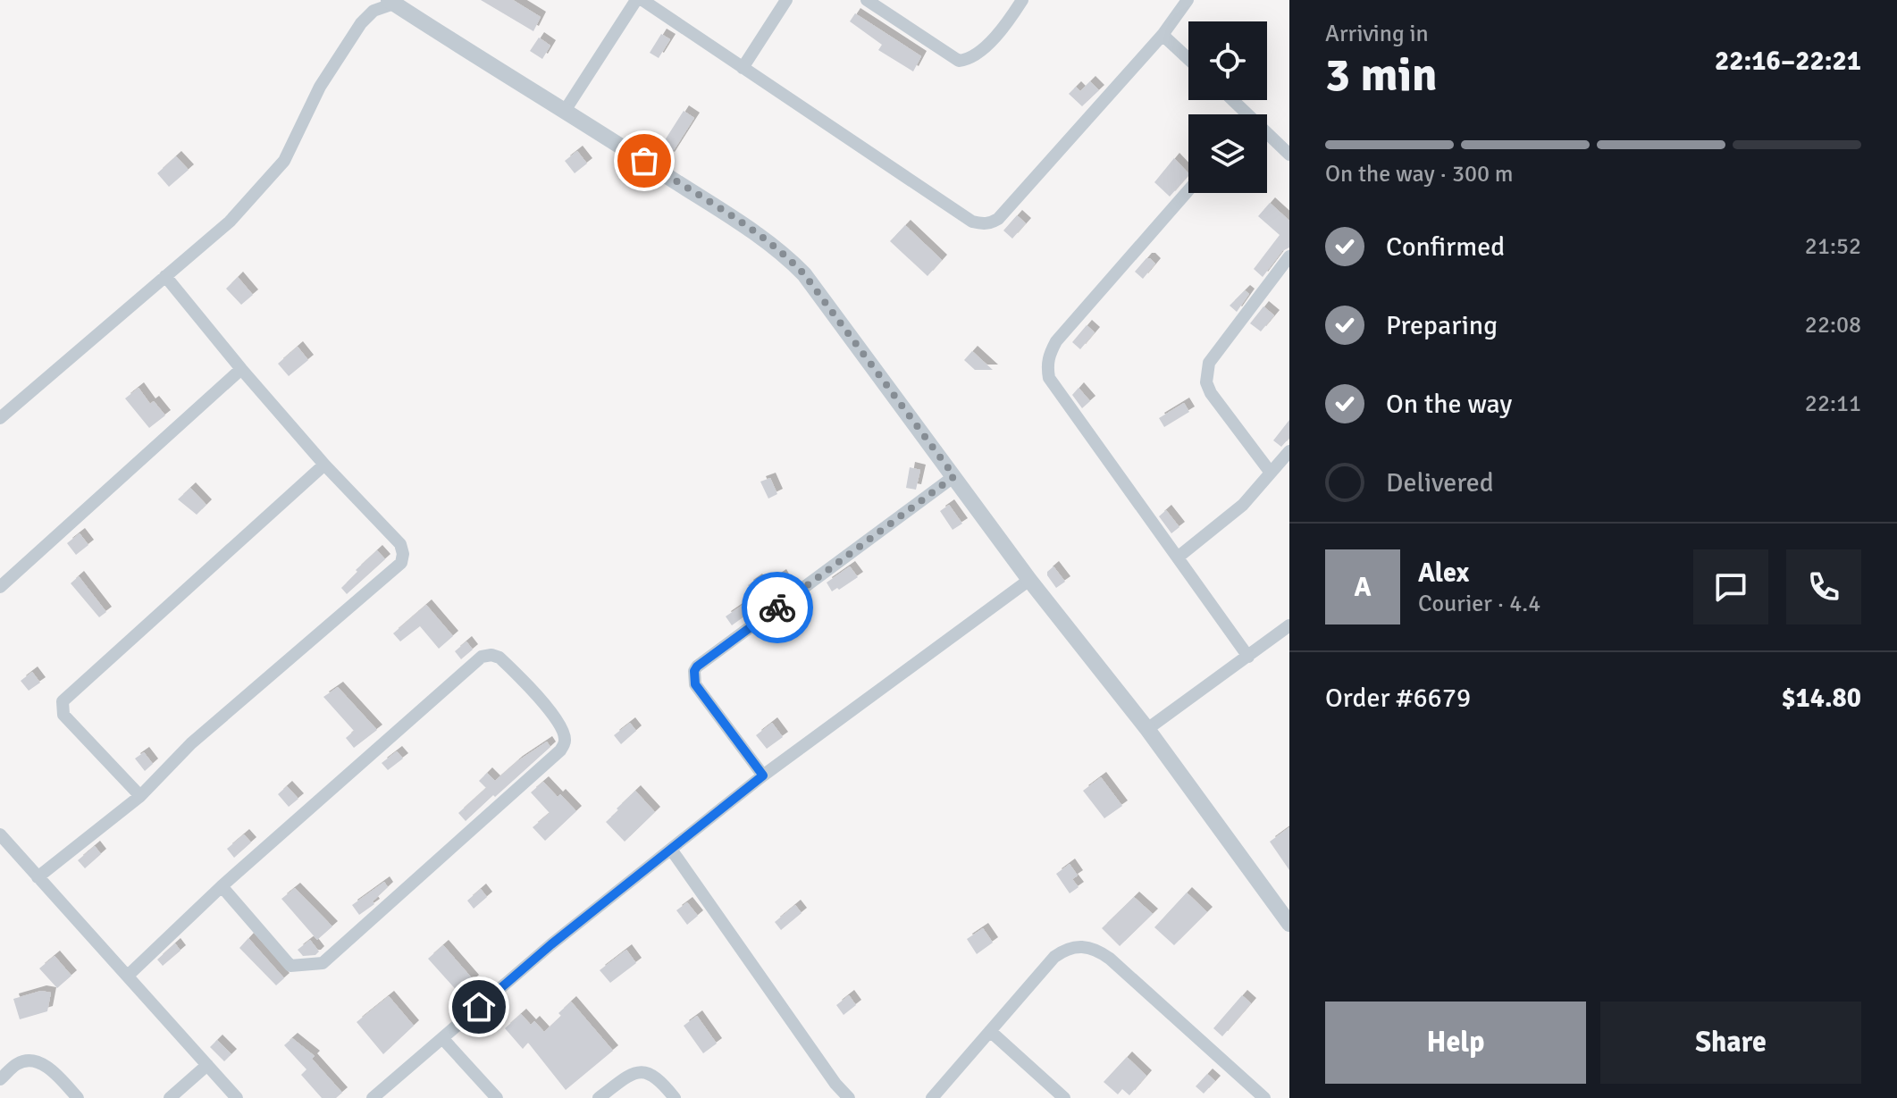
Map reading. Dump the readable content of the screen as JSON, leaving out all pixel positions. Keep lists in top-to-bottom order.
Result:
{
  "page": {
    "heading": ["3 min", "Arriving in", "22:16–22:21"],
    "panel": [
      "Alex",
      "Courier · 4.4",
      "Order #6679",
      "$14.80"
    ],
    "bar": "On the way · 300 m",
    "list": [
      ["Confirmed", "21:52"],
      ["Preparing", "22:08"],
      ["On the way", "22:11"],
      "Delivered"
    ],
    "round": "A",
    "buttons": ["Help", "Share"]
  }
}
